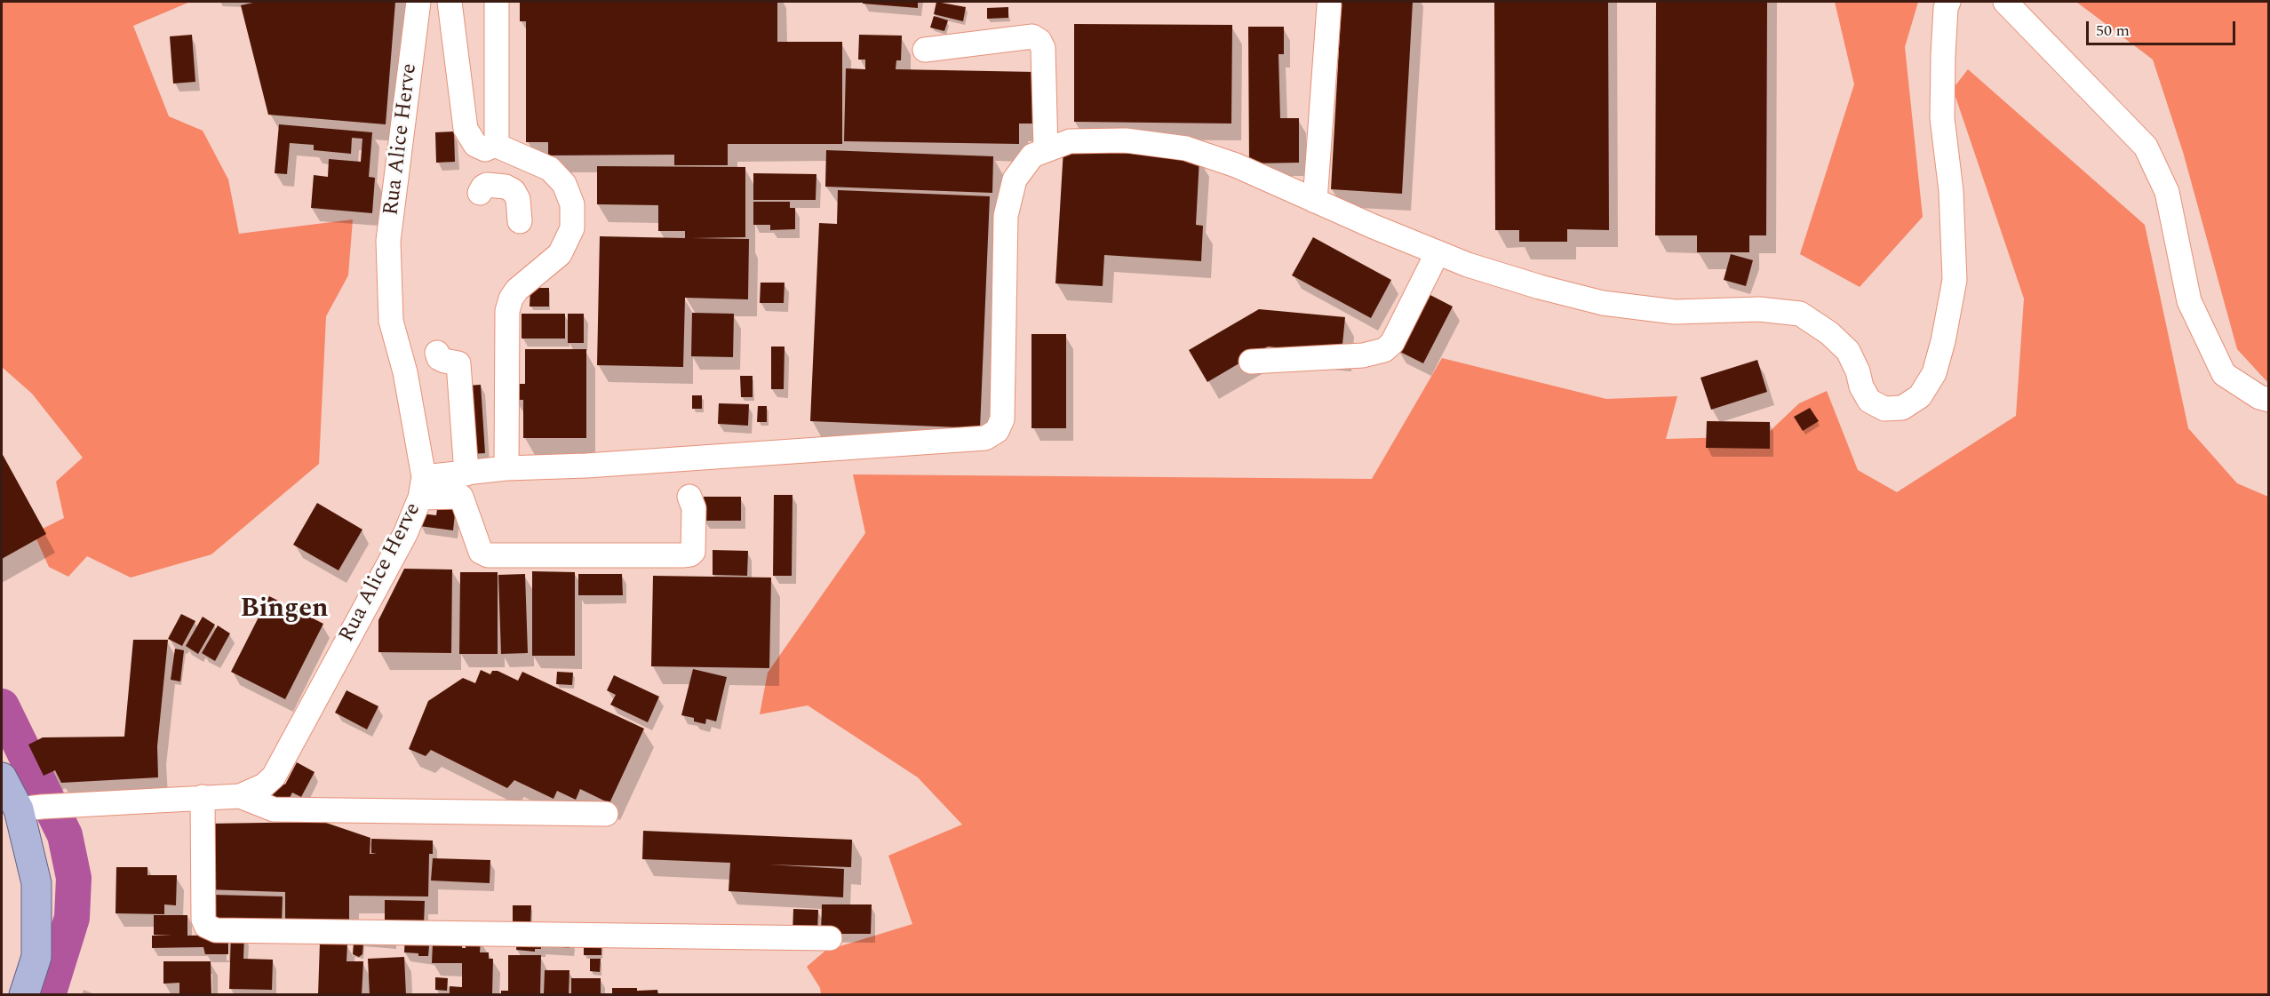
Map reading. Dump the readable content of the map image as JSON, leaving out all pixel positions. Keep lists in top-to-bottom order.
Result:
{
  "streets": {
    "street": ["Rua Alice Herve"]
  },
  "districts": ["Bingen"],
  "scale_bar": "50 m"
}
